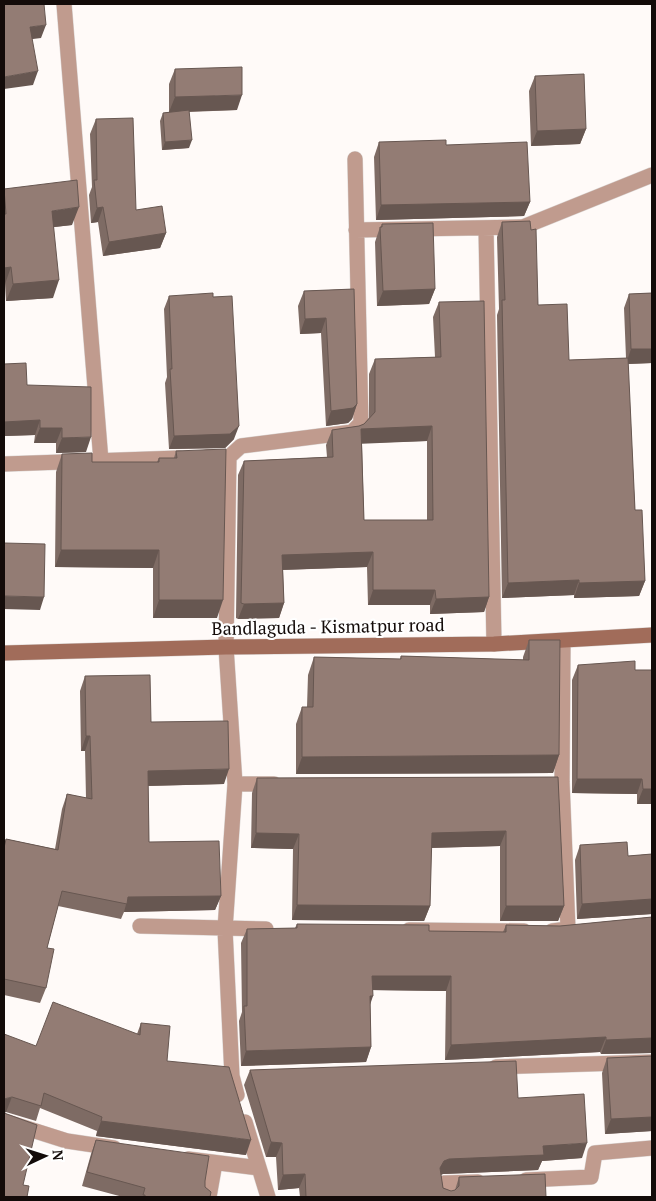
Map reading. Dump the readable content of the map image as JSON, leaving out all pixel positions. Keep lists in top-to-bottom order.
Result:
{
  "streets": {
    "street": ["Bandlaguda - Kismatpur road"]
  },
  "north": "right"
}
